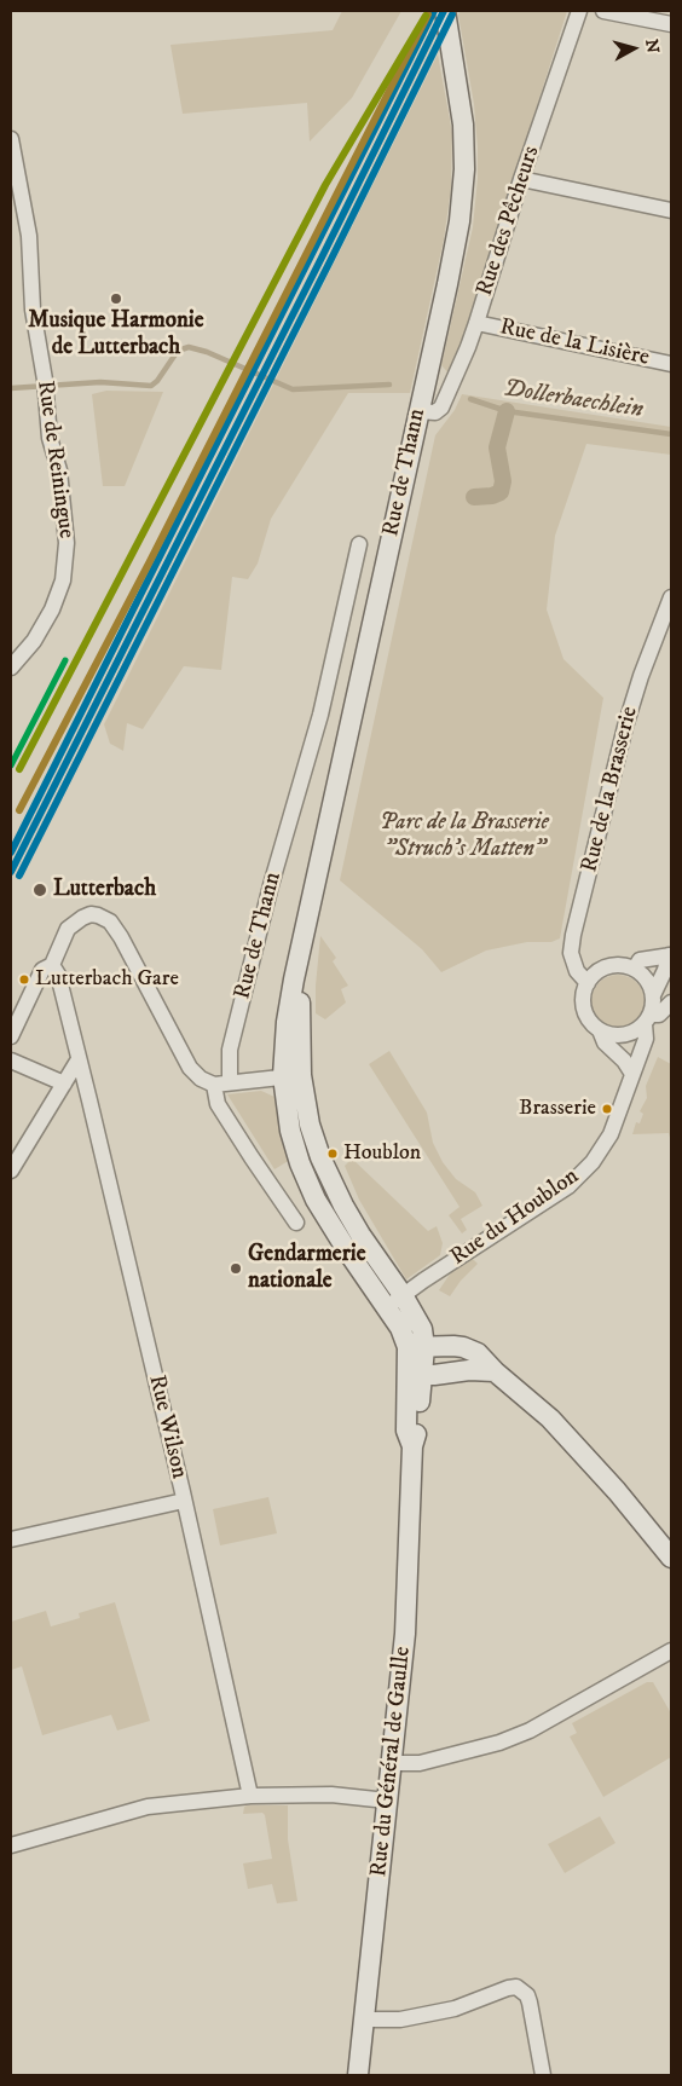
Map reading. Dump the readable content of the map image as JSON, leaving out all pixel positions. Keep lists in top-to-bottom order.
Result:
{
  "streets": {
    "main road": ["Rue de Thann", "Rue du Général de Gaulle"],
    "street": [
      "Rue des Pêcheurs",
      "Rue de la Lisière",
      "Rue de Reiningue",
      "Rue de la Brasserie",
      "Rue du Houblon",
      "Rue Wilson"
    ]
  },
  "crossings": [
    ["Rue des Pêcheurs", "Rue de la Lisière"],
    ["Rue des Pêcheurs", "Rue de Thann"],
    ["Rue de Thann", "Rue du Houblon"],
    ["Rue de Thann", "Rue du Général de Gaulle"],
    ["Rue de la Brasserie", "Rue du Houblon"]
  ],
  "water": ["Dollerbaechlein"],
  "parks": ["Parc de la Brasserie \"Struch's Matten\""],
  "places": [
    "Musique Harmonie de Lutterbach",
    "Lutterbach",
    "Lutterbach Gare",
    "Brasserie",
    "Houblon",
    "Gendarmerie nationale"
  ],
  "north": "right"
}
